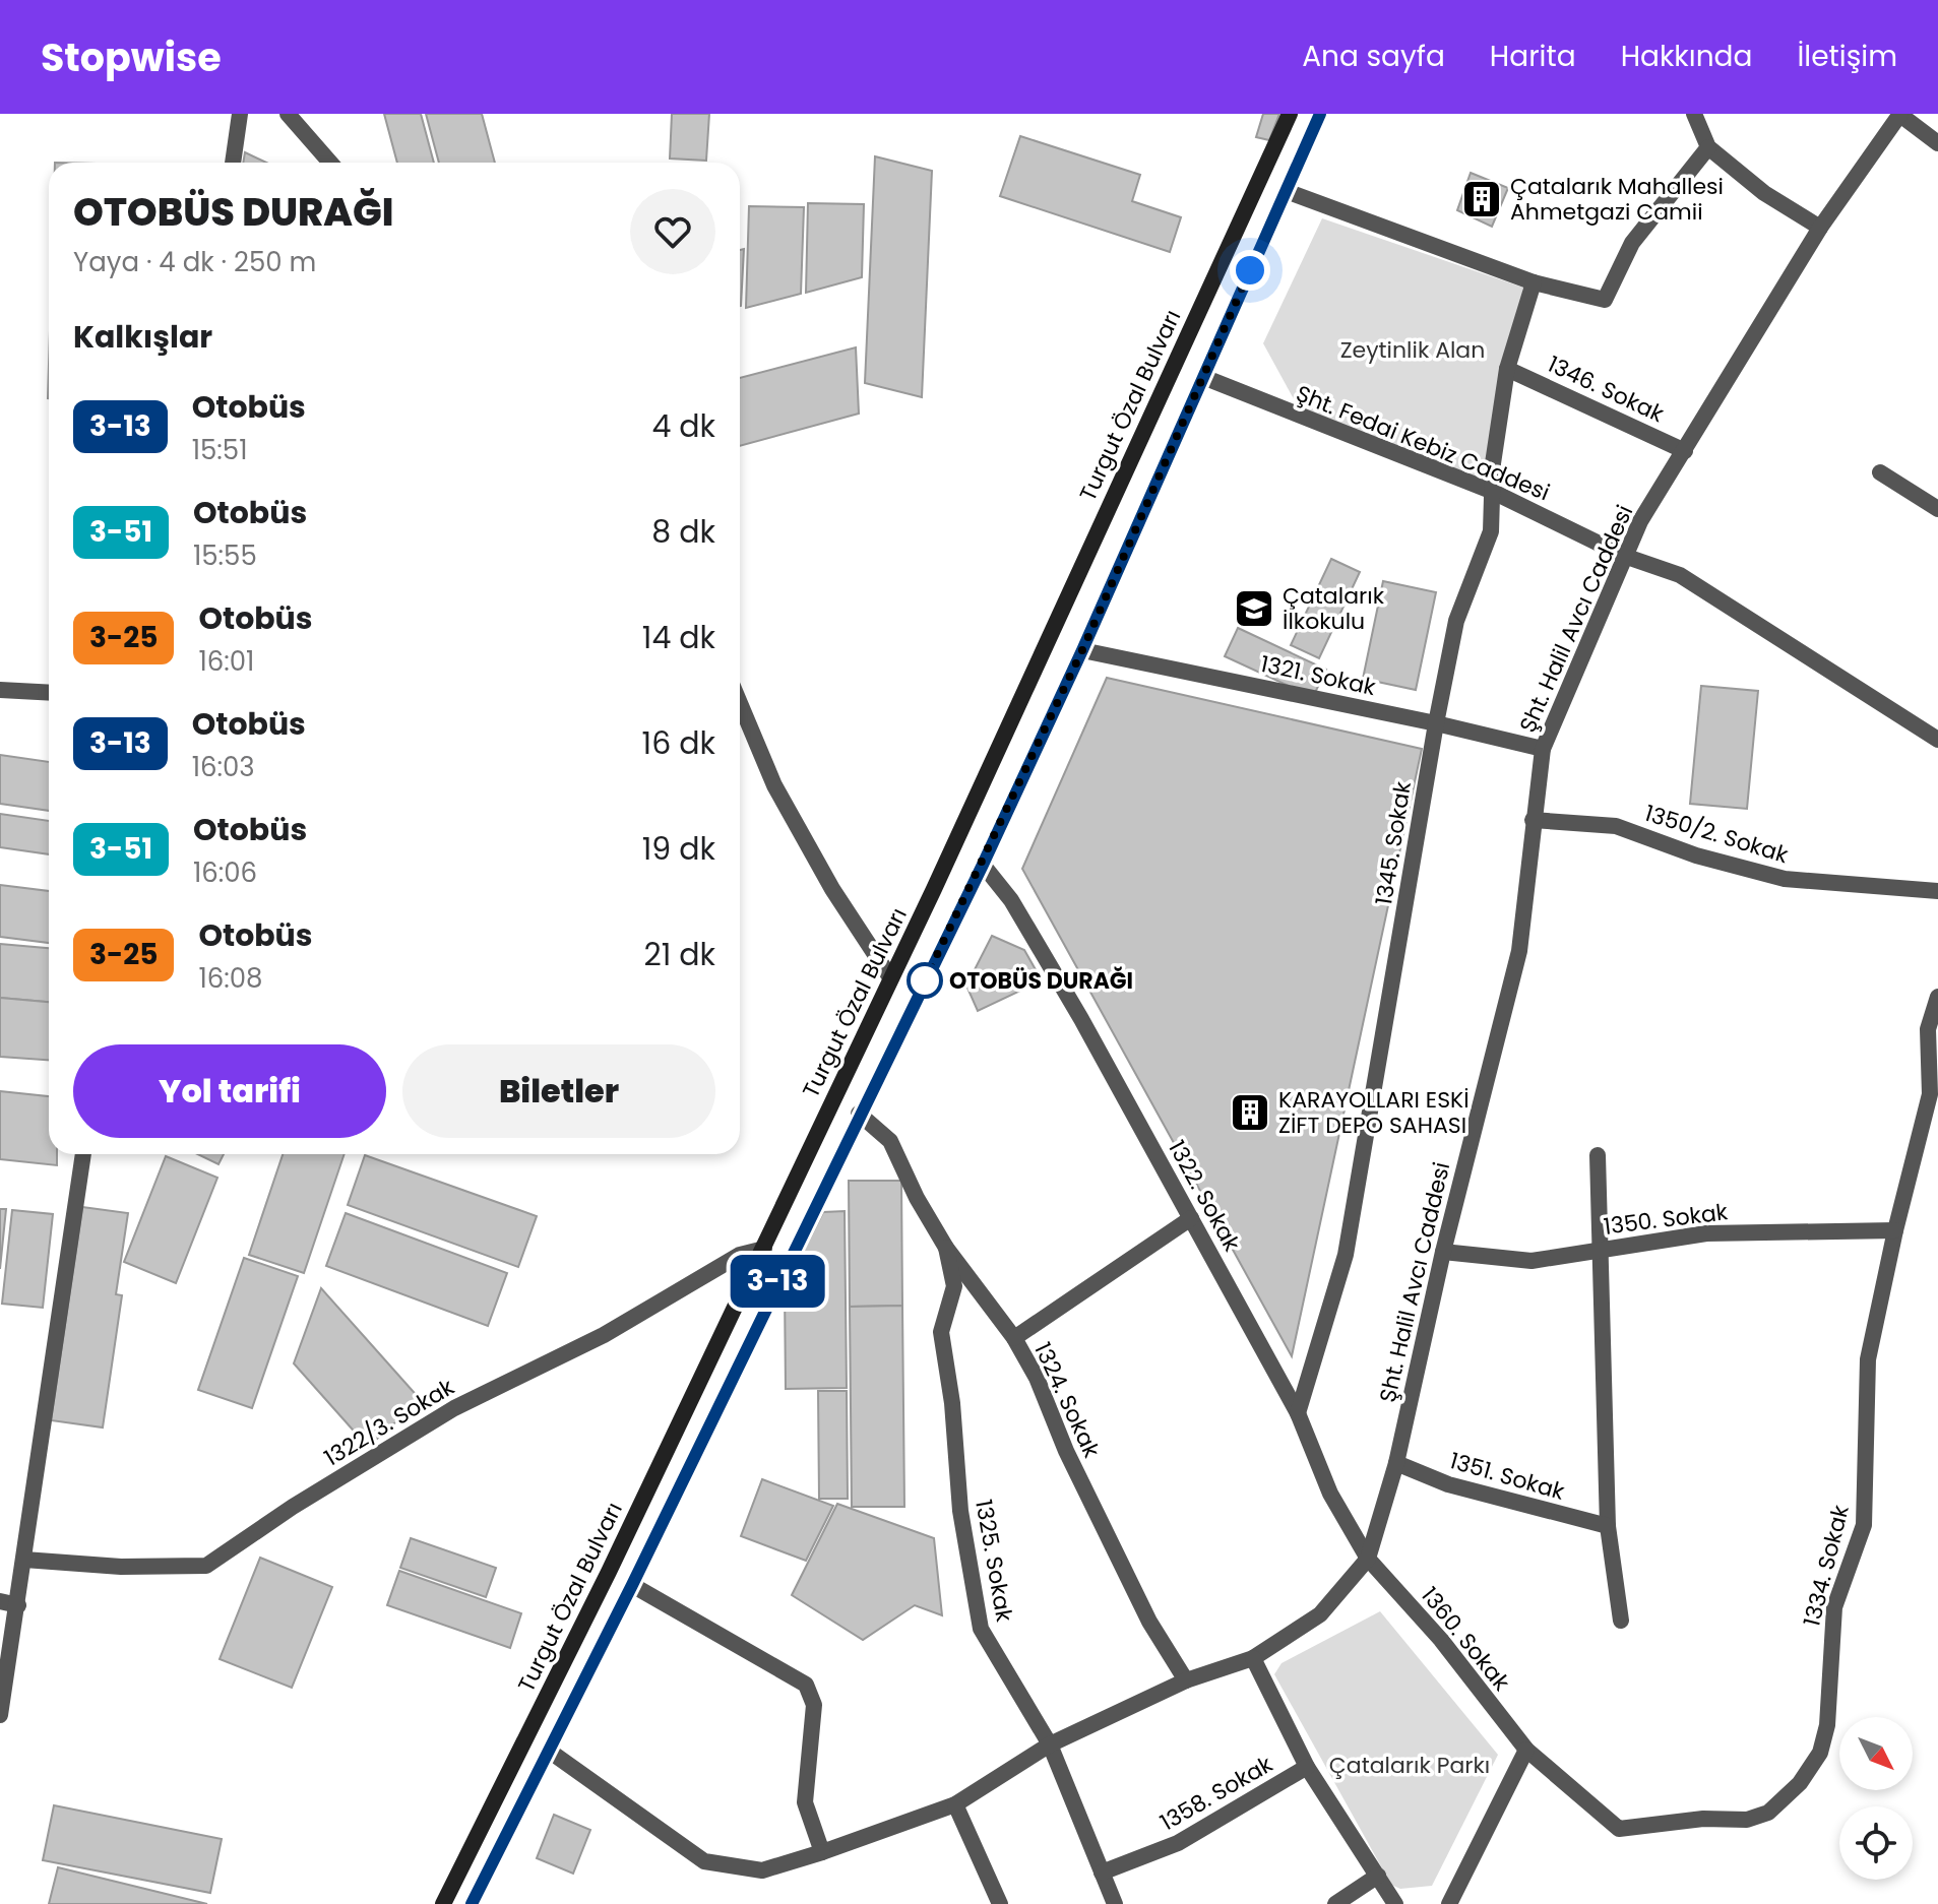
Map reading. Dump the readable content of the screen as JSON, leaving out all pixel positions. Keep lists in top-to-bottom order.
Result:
{
  "streets": {
    "main road": ["Turgut Özal Bulvarı"],
    "street": [
      "1346. Sokak",
      "Şht. Fedai Kebiz Caddesi",
      "Şht. Halil Avcı Caddesi",
      "1321. Sokak",
      "1350/2. Sokak",
      "1345. Sokak",
      "1322. Sokak",
      "1350. Sokak",
      "1324. Sokak",
      "1322/3. Sokak",
      "1351. Sokak",
      "1325. Sokak",
      "1334. Sokak",
      "1360. Sokak",
      "1358. Sokak"
    ]
  },
  "crossings": [
    ["1346. Sokak", "Şht. Halil Avcı Caddesi"],
    ["1346. Sokak", "1345. Sokak"],
    ["Turgut Özal Bulvarı", "1322/3. Sokak"],
    ["Şht. Fedai Kebiz Caddesi", "Şht. Halil Avcı Caddesi"],
    ["Şht. Fedai Kebiz Caddesi", "1345. Sokak"],
    ["Şht. Halil Avcı Caddesi", "1321. Sokak"],
    ["Şht. Halil Avcı Caddesi", "1350/2. Sokak"],
    ["Şht. Halil Avcı Caddesi", "1322. Sokak"],
    ["Şht. Halil Avcı Caddesi", "1350. Sokak"],
    ["Şht. Halil Avcı Caddesi", "1324. Sokak"],
    ["Şht. Halil Avcı Caddesi", "1351. Sokak"],
    ["Şht. Halil Avcı Caddesi", "1325. Sokak"],
    ["Şht. Halil Avcı Caddesi", "1360. Sokak"],
    ["1321. Sokak", "1345. Sokak"],
    ["1345. Sokak", "1322. Sokak"],
    ["1322. Sokak", "1360. Sokak"],
    ["1350. Sokak", "1334. Sokak"],
    ["1324. Sokak", "1325. Sokak"],
    ["1325. Sokak", "1358. Sokak"],
    ["1334. Sokak", "1360. Sokak"]
  ],
  "parks": ["Zeytinlik Alan", "Çatalarık Parkı"],
  "places": {
    "building": ["Çatalarık Mahallesi Ahmetgazi Camii", "KARAYOLLARI ESKİ ZİFT DEPO SAHASI"],
    "school or university": ["Çatalarık İlkokulu"],
    "other": ["OTOBÜS DURAĞI"]
  },
  "lines": ["bus line 3-13"],
  "north": "bottom right",
  "page": {
    "header": "Stopwise",
    "nav": [
      "Ana sayfa",
      "Harita",
      "Hakkında",
      "İletişim"
    ],
    "on_map": "3-13",
    "heading": [
      ["OTOBÜS DURAĞI", "Yaya · 4 dk · 250 m"],
      "Kalkışlar"
    ],
    "list": [
      {
        "mark": "3-13",
        "name": "Otobüs",
        "note": "15:51",
        "value": "4 dk"
      },
      {
        "mark": "3-51",
        "name": "Otobüs",
        "note": "15:55",
        "value": "8 dk"
      },
      {
        "mark": "3-25",
        "name": "Otobüs",
        "note": "16:01",
        "value": "14 dk"
      },
      {
        "mark": "3-13",
        "name": "Otobüs",
        "note": "16:03",
        "value": "16 dk"
      },
      {
        "mark": "3-51",
        "name": "Otobüs",
        "note": "16:06",
        "value": "19 dk"
      },
      {
        "mark": "3-25",
        "name": "Otobüs",
        "note": "16:08",
        "value": "21 dk"
      }
    ],
    "buttons": ["Yol tarifi", "Biletler"]
  }
}
